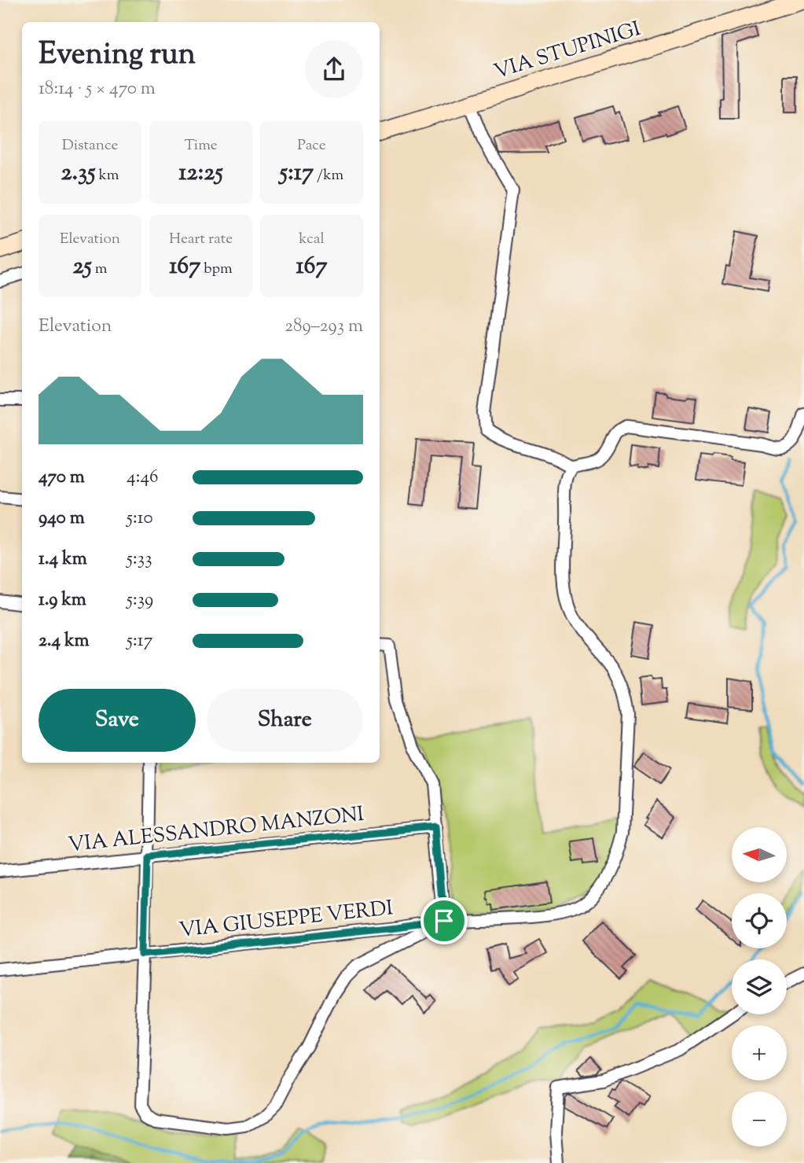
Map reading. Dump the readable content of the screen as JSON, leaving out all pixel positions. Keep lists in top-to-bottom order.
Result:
{
  "streets": {
    "street": ["VIA STUPINIGI", "VIA ALESSANDRO MANZONI", "VIA GIUSEPPE VERDI"]
  },
  "north": "left",
  "page": {
    "heading": ["Evening run", "18:14 · 5 × 470 m"],
    "stats": [
      ["Distance", "2.35 km"],
      ["Time", "12:25"],
      ["Pace", "5:17 /km"],
      ["Elevation", "25 m"],
      ["Heart rate", "167 bpm"],
      ["kcal", "167"]
    ],
    "chart": ["Elevation", "289–293 m"],
    "list": [
      {
        "name": "470 m",
        "note": "4:46"
      },
      {
        "name": "940 m",
        "note": "5:10"
      },
      {
        "name": "1.4 km",
        "note": "5:33"
      },
      {
        "name": "1.9 km",
        "note": "5:39"
      },
      {
        "name": "2.4 km",
        "note": "5:17"
      }
    ],
    "buttons": ["Save", "Share"],
    "map_buttons": ["+", "−"]
  }
}
